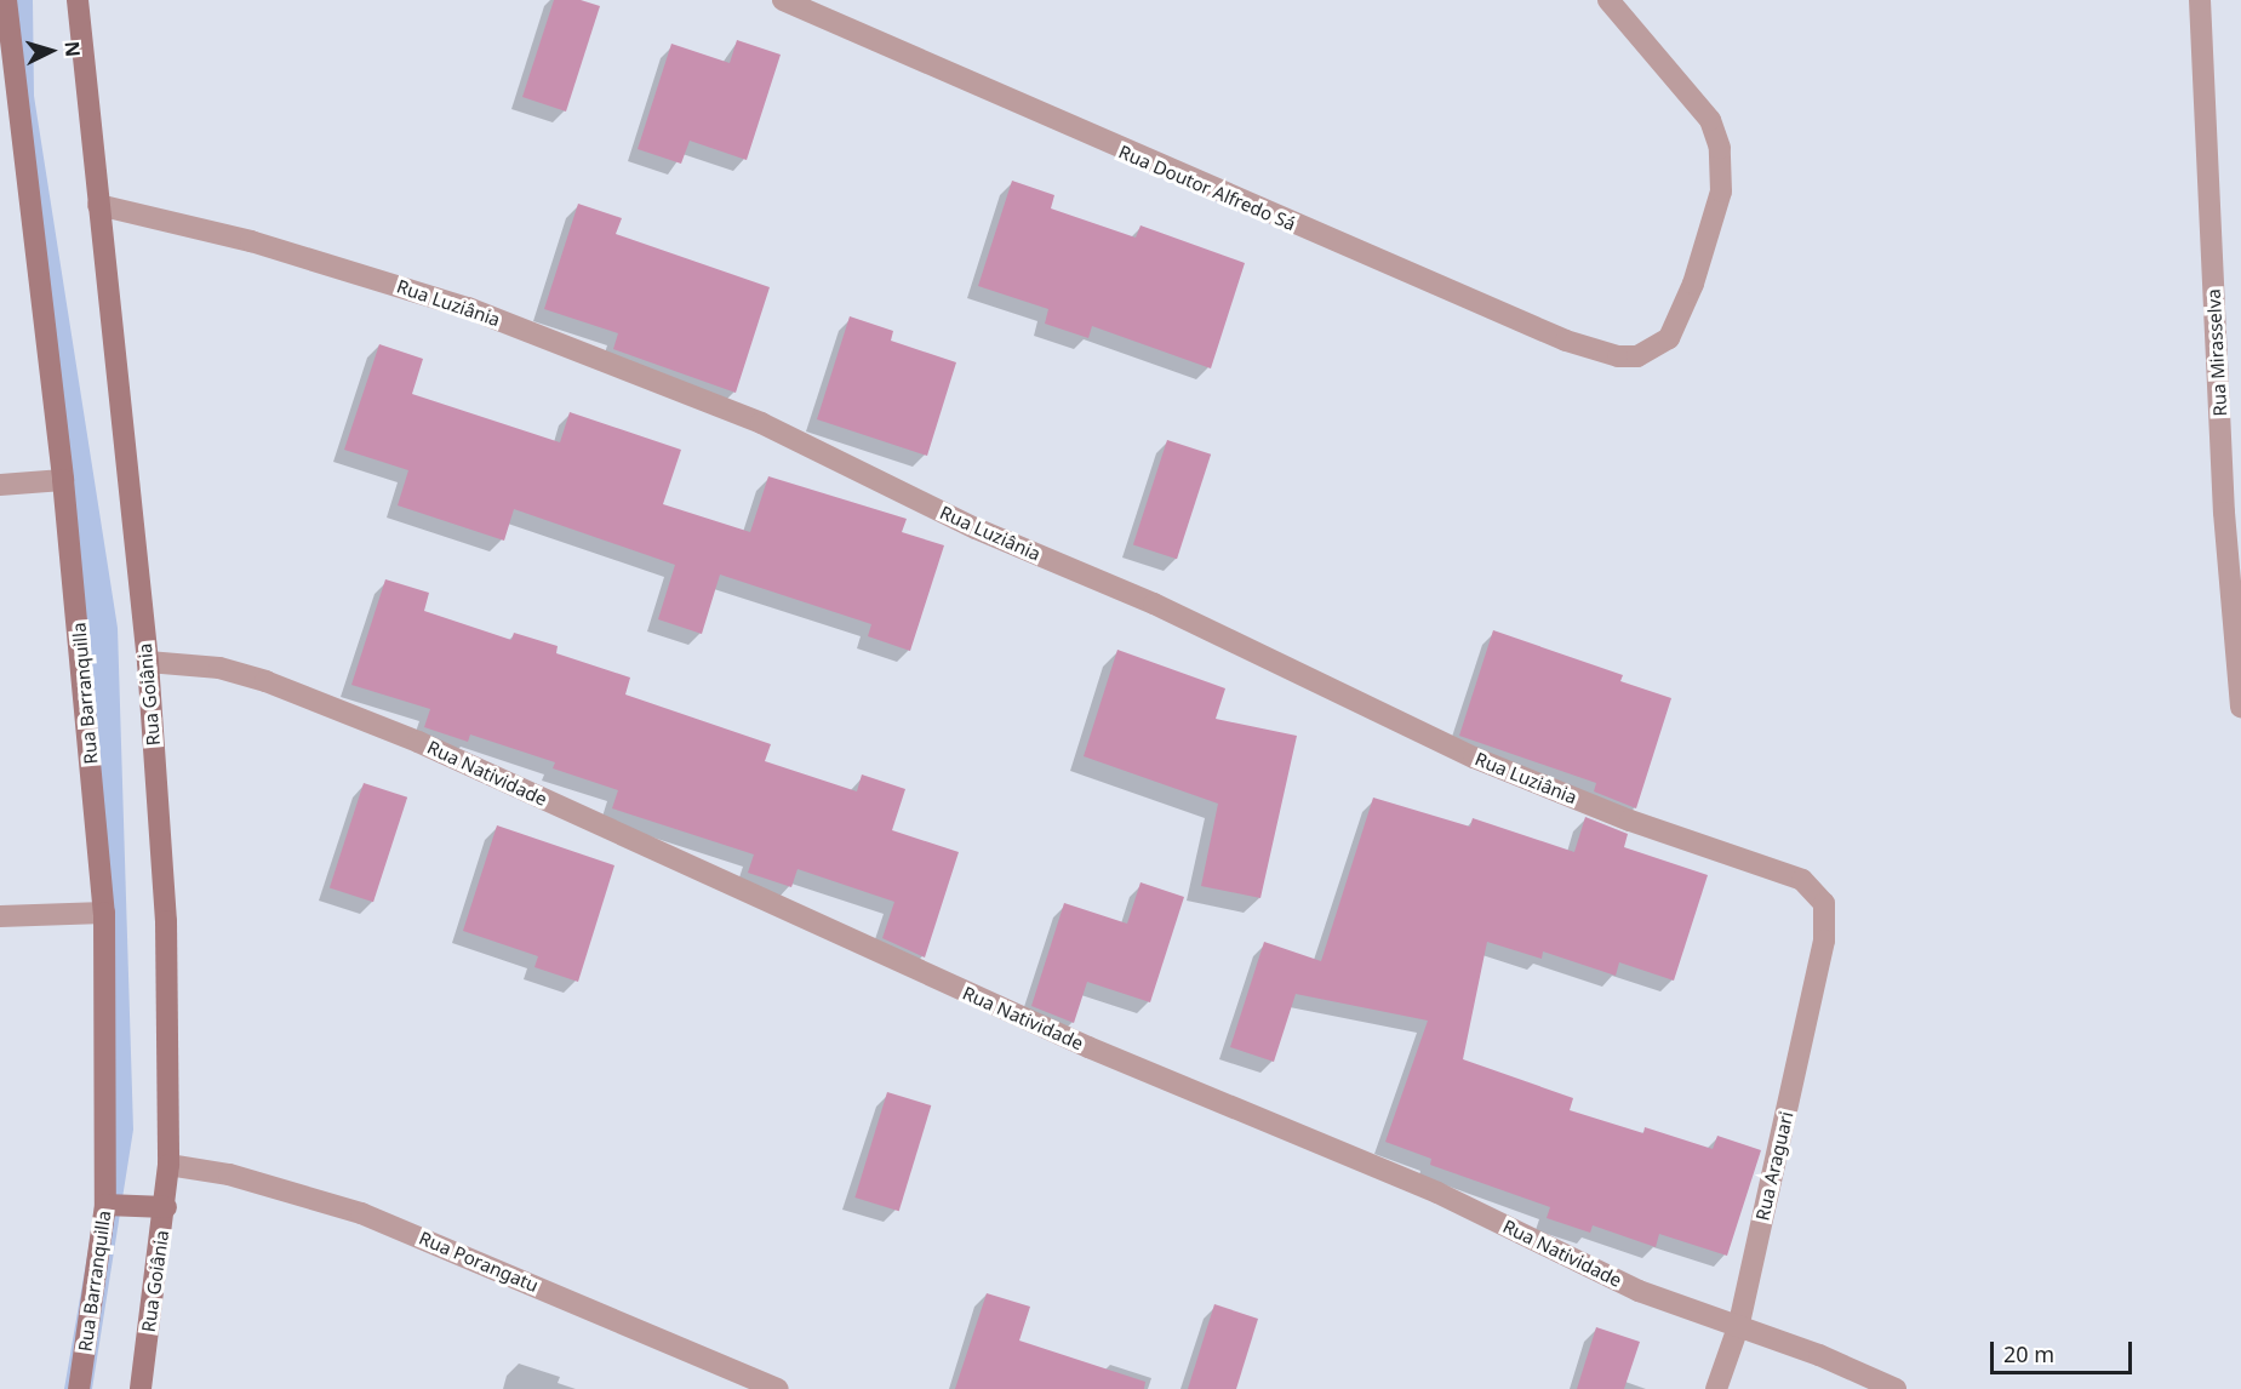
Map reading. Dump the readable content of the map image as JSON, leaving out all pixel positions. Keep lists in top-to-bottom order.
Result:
{
  "streets": {
    "street": [
      "Rua Doutor Alfredo Sá",
      "Rua Luziânia",
      "Rua Mirasselva",
      "Rua Barranquilla",
      "Rua Goiânia",
      "Rua Natividade",
      "Rua Araguari",
      "Rua Porangatu"
    ]
  },
  "crossings": [
    ["Rua Luziânia", "Rua Goiânia"],
    ["Rua Luziânia", "Rua Araguari"],
    ["Rua Goiânia", "Rua Natividade"],
    ["Rua Goiânia", "Rua Porangatu"],
    ["Rua Natividade", "Rua Araguari"]
  ],
  "scale_bar": "20 m",
  "north": "right"
}
